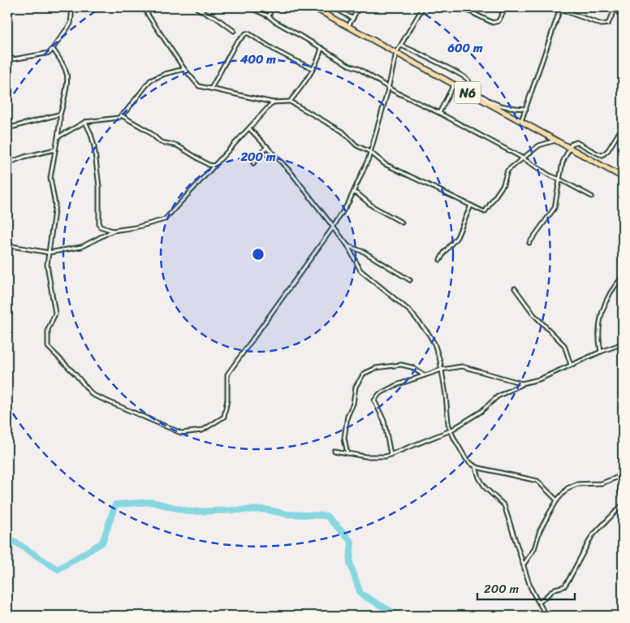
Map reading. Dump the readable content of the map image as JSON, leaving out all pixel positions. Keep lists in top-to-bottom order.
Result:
{
  "streets": {
    "highway": ["N6"]
  },
  "scale_bar": "200 m",
  "rings": ["600 m", "400 m", "200 m"]
}
